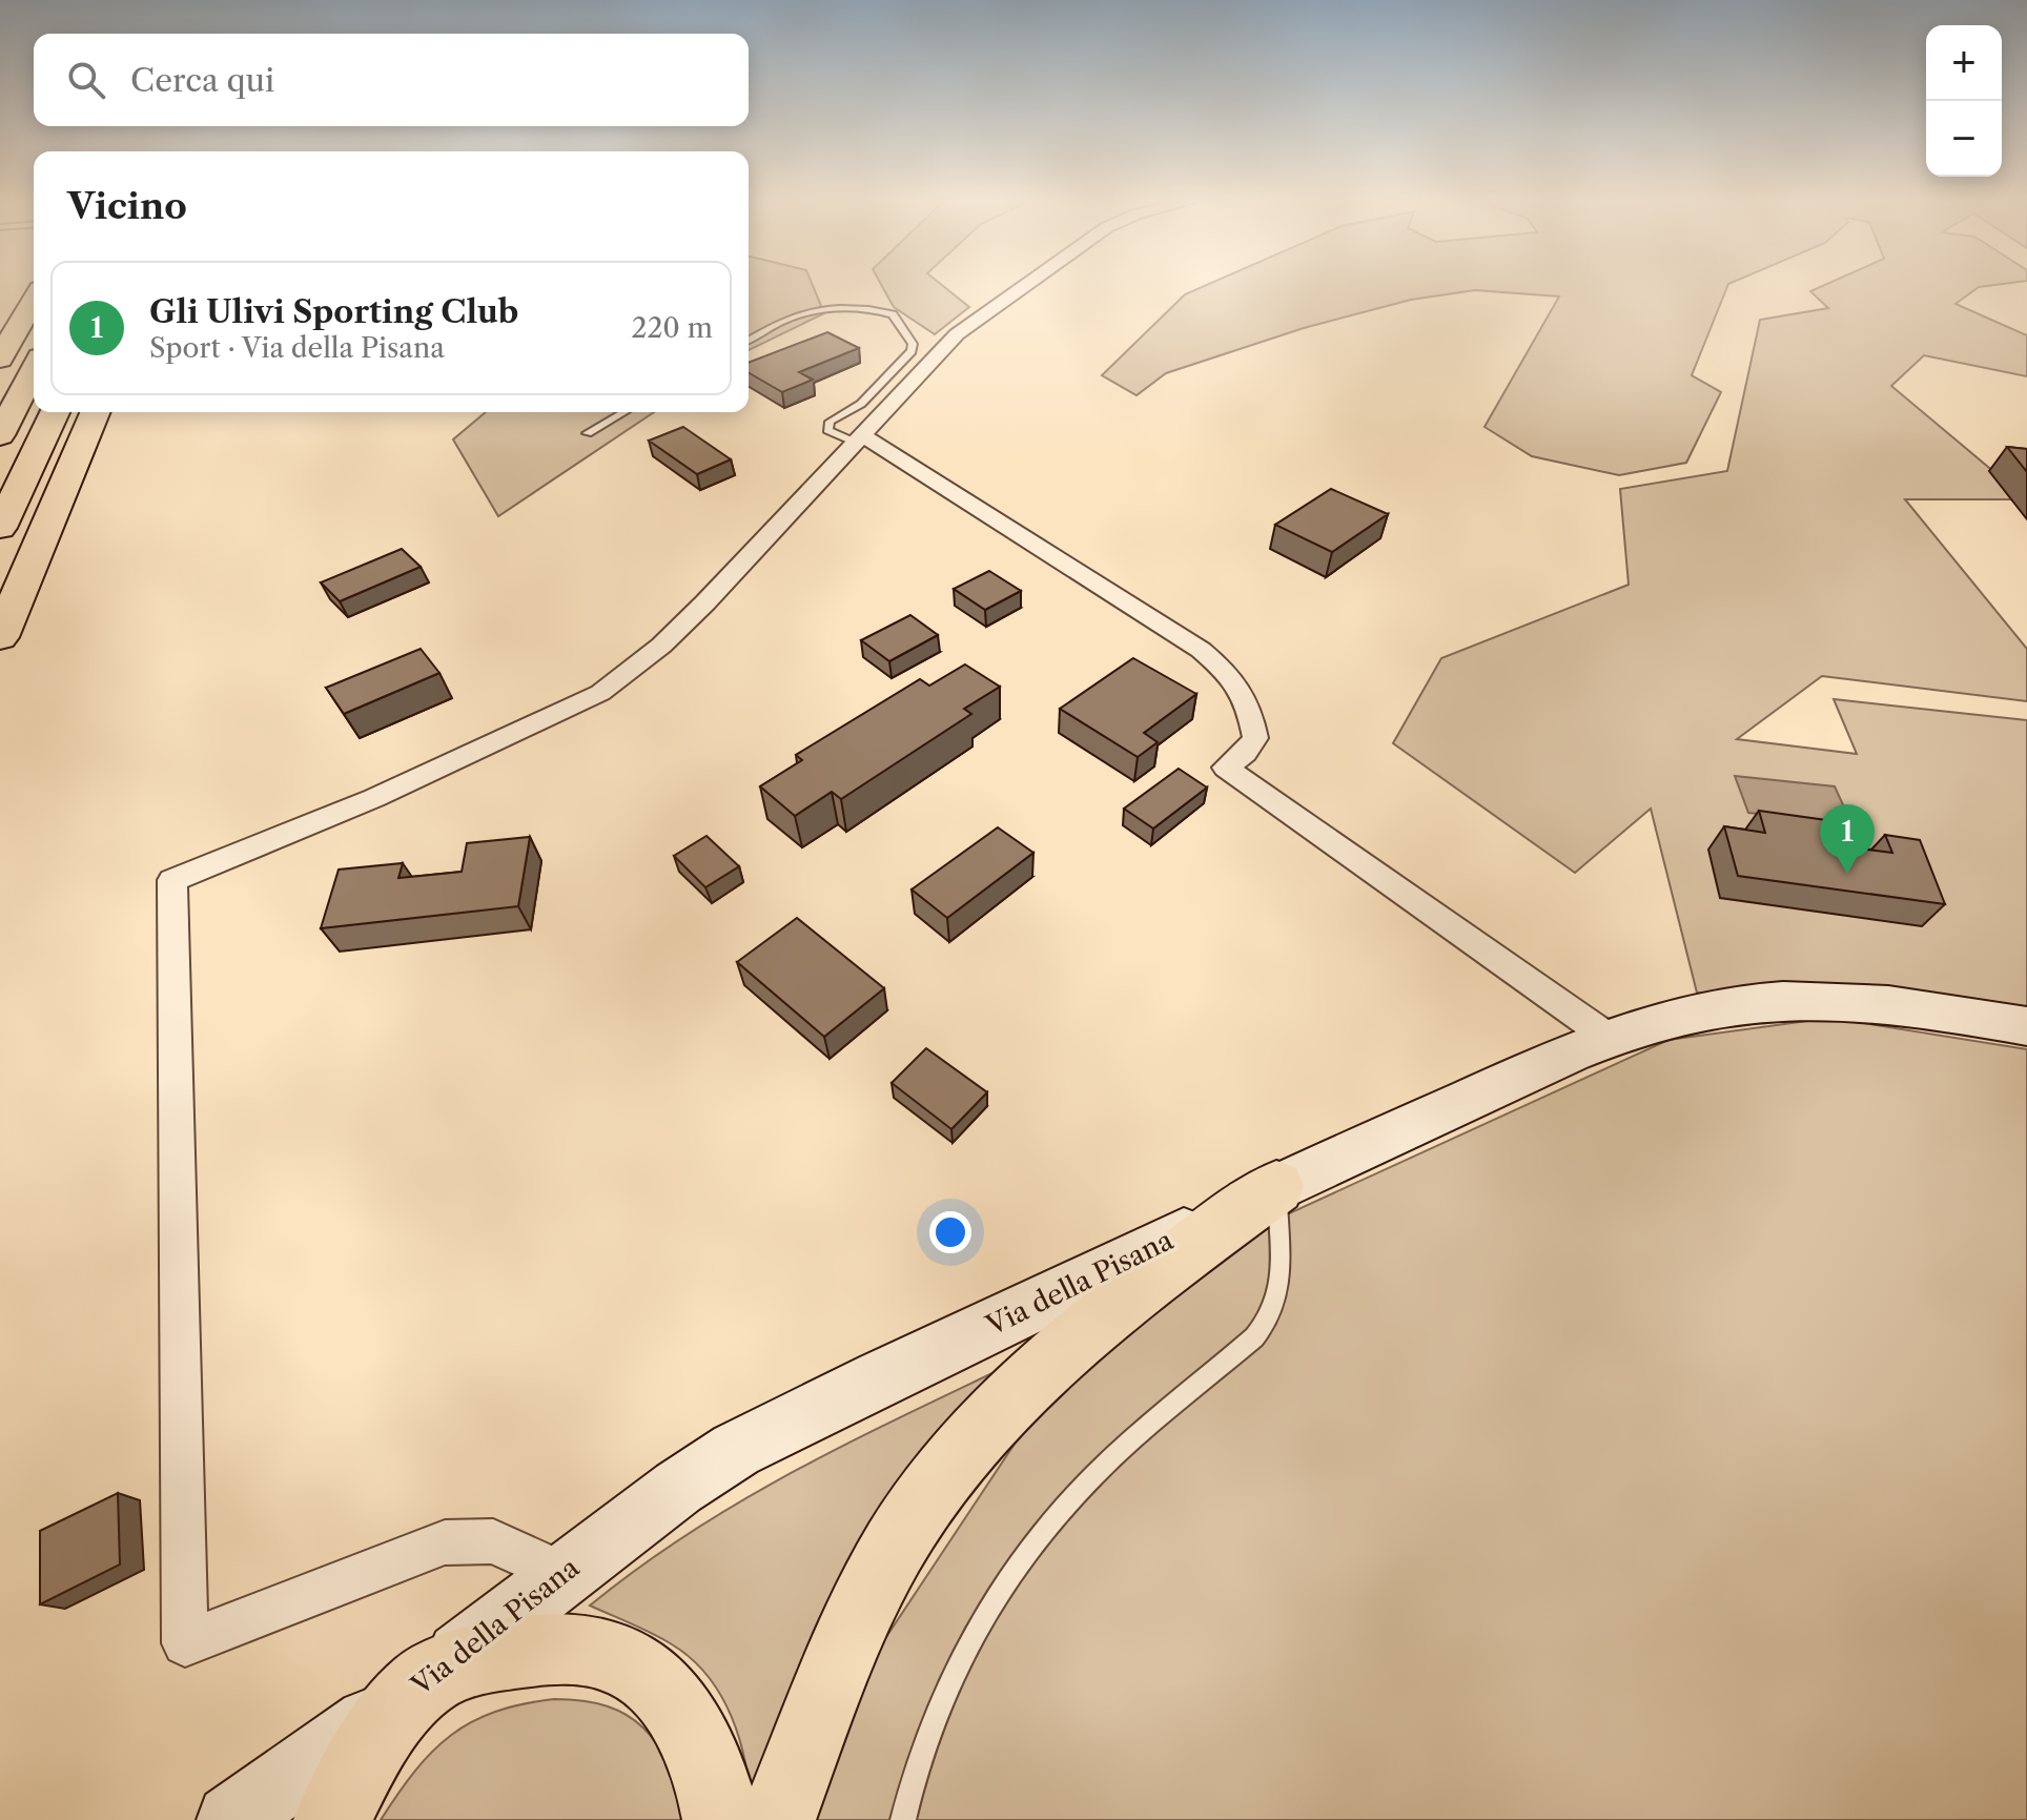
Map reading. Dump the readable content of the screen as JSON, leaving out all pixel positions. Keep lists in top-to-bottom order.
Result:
{
  "streets": {
    "main road": ["Via della Pisana"]
  },
  "page": {
    "map_buttons": ["+", "−"],
    "search": "Cerca qui",
    "heading": "Vicino",
    "list": [
      {
        "mark": "1",
        "name": "Gli Ulivi Sporting Club",
        "note": "Sport · Via della Pisana",
        "value": "220 m"
      }
    ],
    "pins": "1"
  }
}
